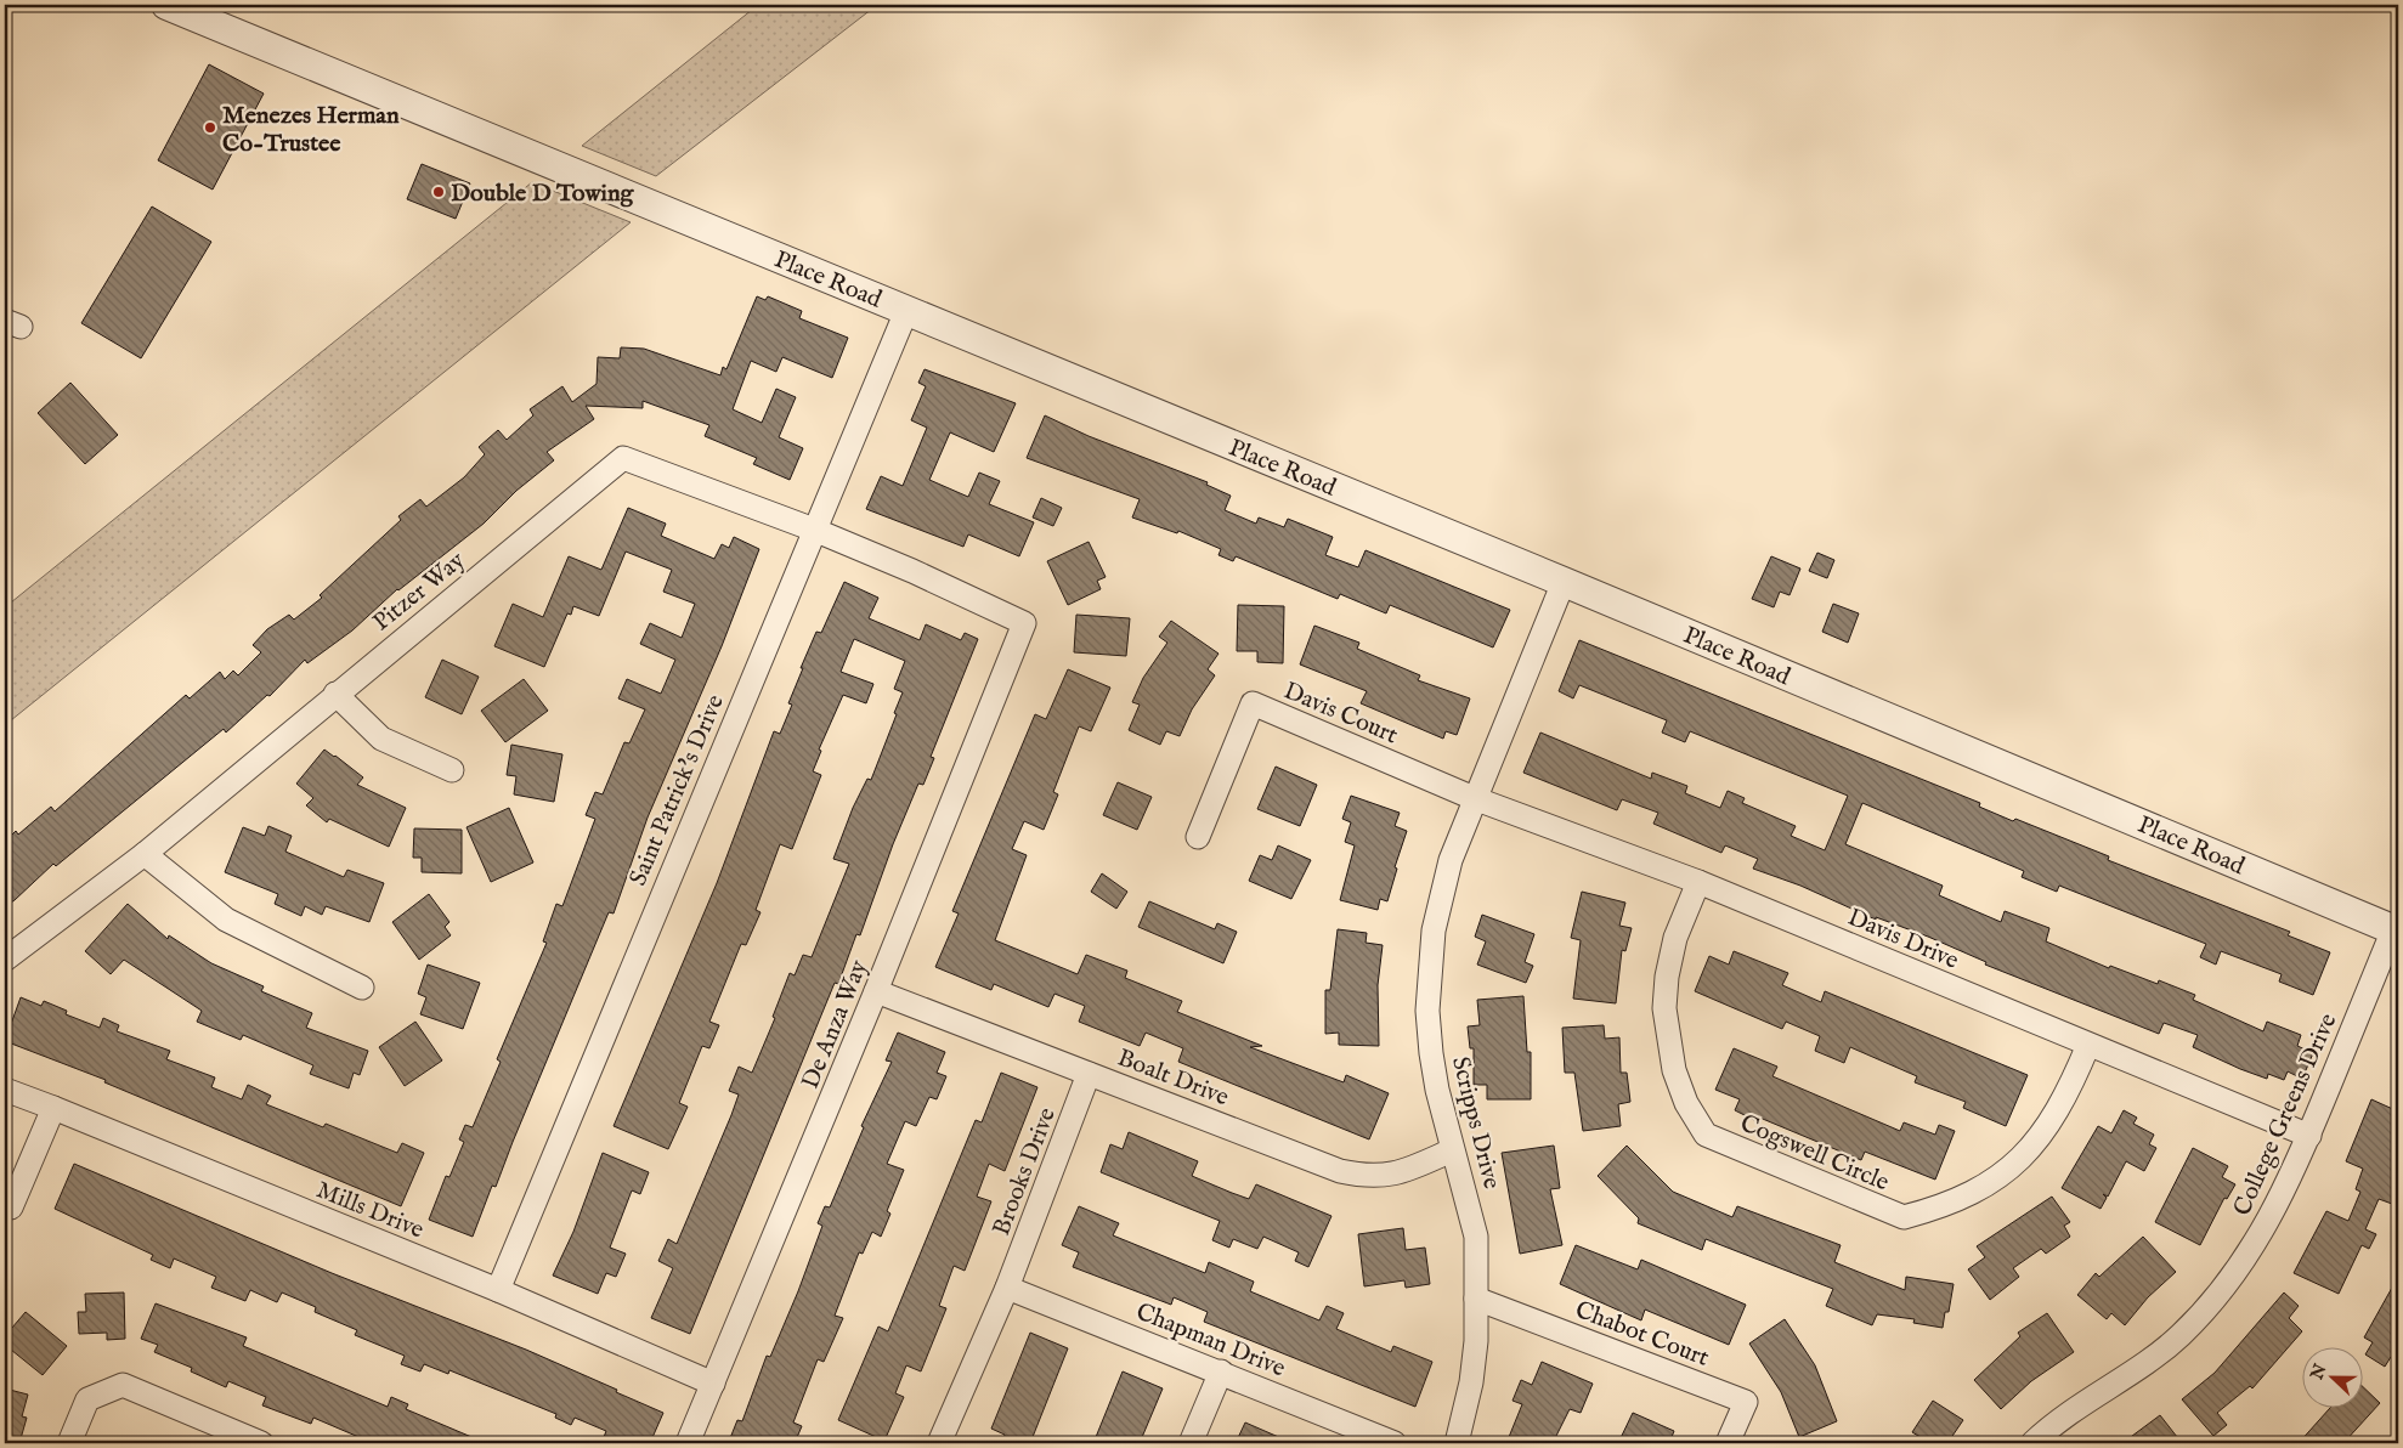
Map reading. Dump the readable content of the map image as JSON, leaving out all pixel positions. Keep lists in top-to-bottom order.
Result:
{
  "streets": {
    "street": [
      "Place Road",
      "Pitzer Way",
      "Davis Court",
      "Saint Patrick's Drive",
      "Davis Drive",
      "De Anza Way",
      "Boalt Drive",
      "College Greens Drive",
      "Scripps Drive",
      "Cogswell Circle",
      "Brooks Drive",
      "Mills Drive",
      "Chabot Court",
      "Chapman Drive"
    ]
  },
  "crossings": [
    ["Place Road", "Saint Patrick's Drive"],
    ["Place Road", "College Greens Drive"],
    ["Place Road", "Scripps Drive"],
    ["Pitzer Way", "Saint Patrick's Drive"],
    ["Pitzer Way", "De Anza Way"],
    ["Davis Court", "Davis Drive"],
    ["Davis Court", "Scripps Drive"],
    ["Saint Patrick's Drive", "Mills Drive"],
    ["Davis Drive", "College Greens Drive"],
    ["Davis Drive", "Scripps Drive"],
    ["Davis Drive", "Cogswell Circle"],
    ["De Anza Way", "Boalt Drive"],
    ["De Anza Way", "Mills Drive"],
    ["Boalt Drive", "Scripps Drive"],
    ["Boalt Drive", "Brooks Drive"],
    ["Scripps Drive", "Chabot Court"],
    ["Brooks Drive", "Chapman Drive"]
  ],
  "places": ["Menezes Herman Co-Trustee", "Double D Towing"],
  "north": "left"
}
